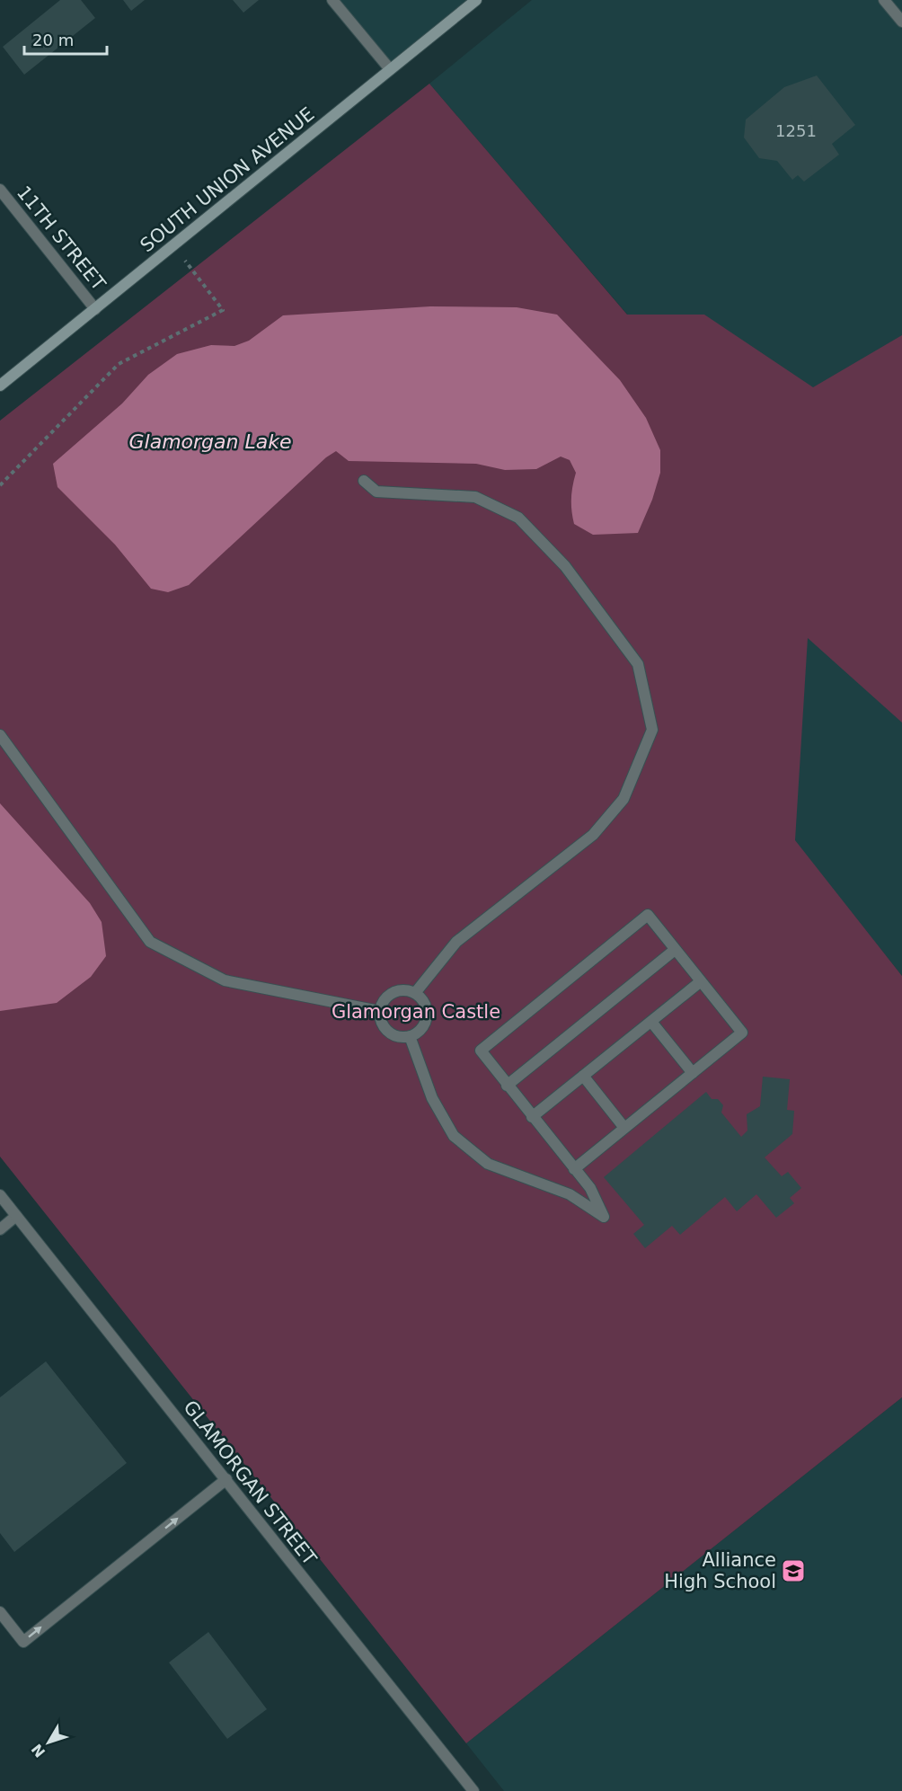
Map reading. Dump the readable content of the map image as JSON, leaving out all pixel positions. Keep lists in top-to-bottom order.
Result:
{
  "streets": {
    "main road": ["SOUTH UNION AVENUE"],
    "street": ["11TH STREET", "GLAMORGAN STREET"]
  },
  "crossings": [
    ["SOUTH UNION AVENUE", "11TH STREET"]
  ],
  "water": ["Glamorgan Lake"],
  "parks": ["Glamorgan Castle"],
  "places": {
    "school or university": ["Alliance High School"]
  },
  "house_numbers": ["1251"],
  "scale_bar": "20 m",
  "north": "bottom left"
}
